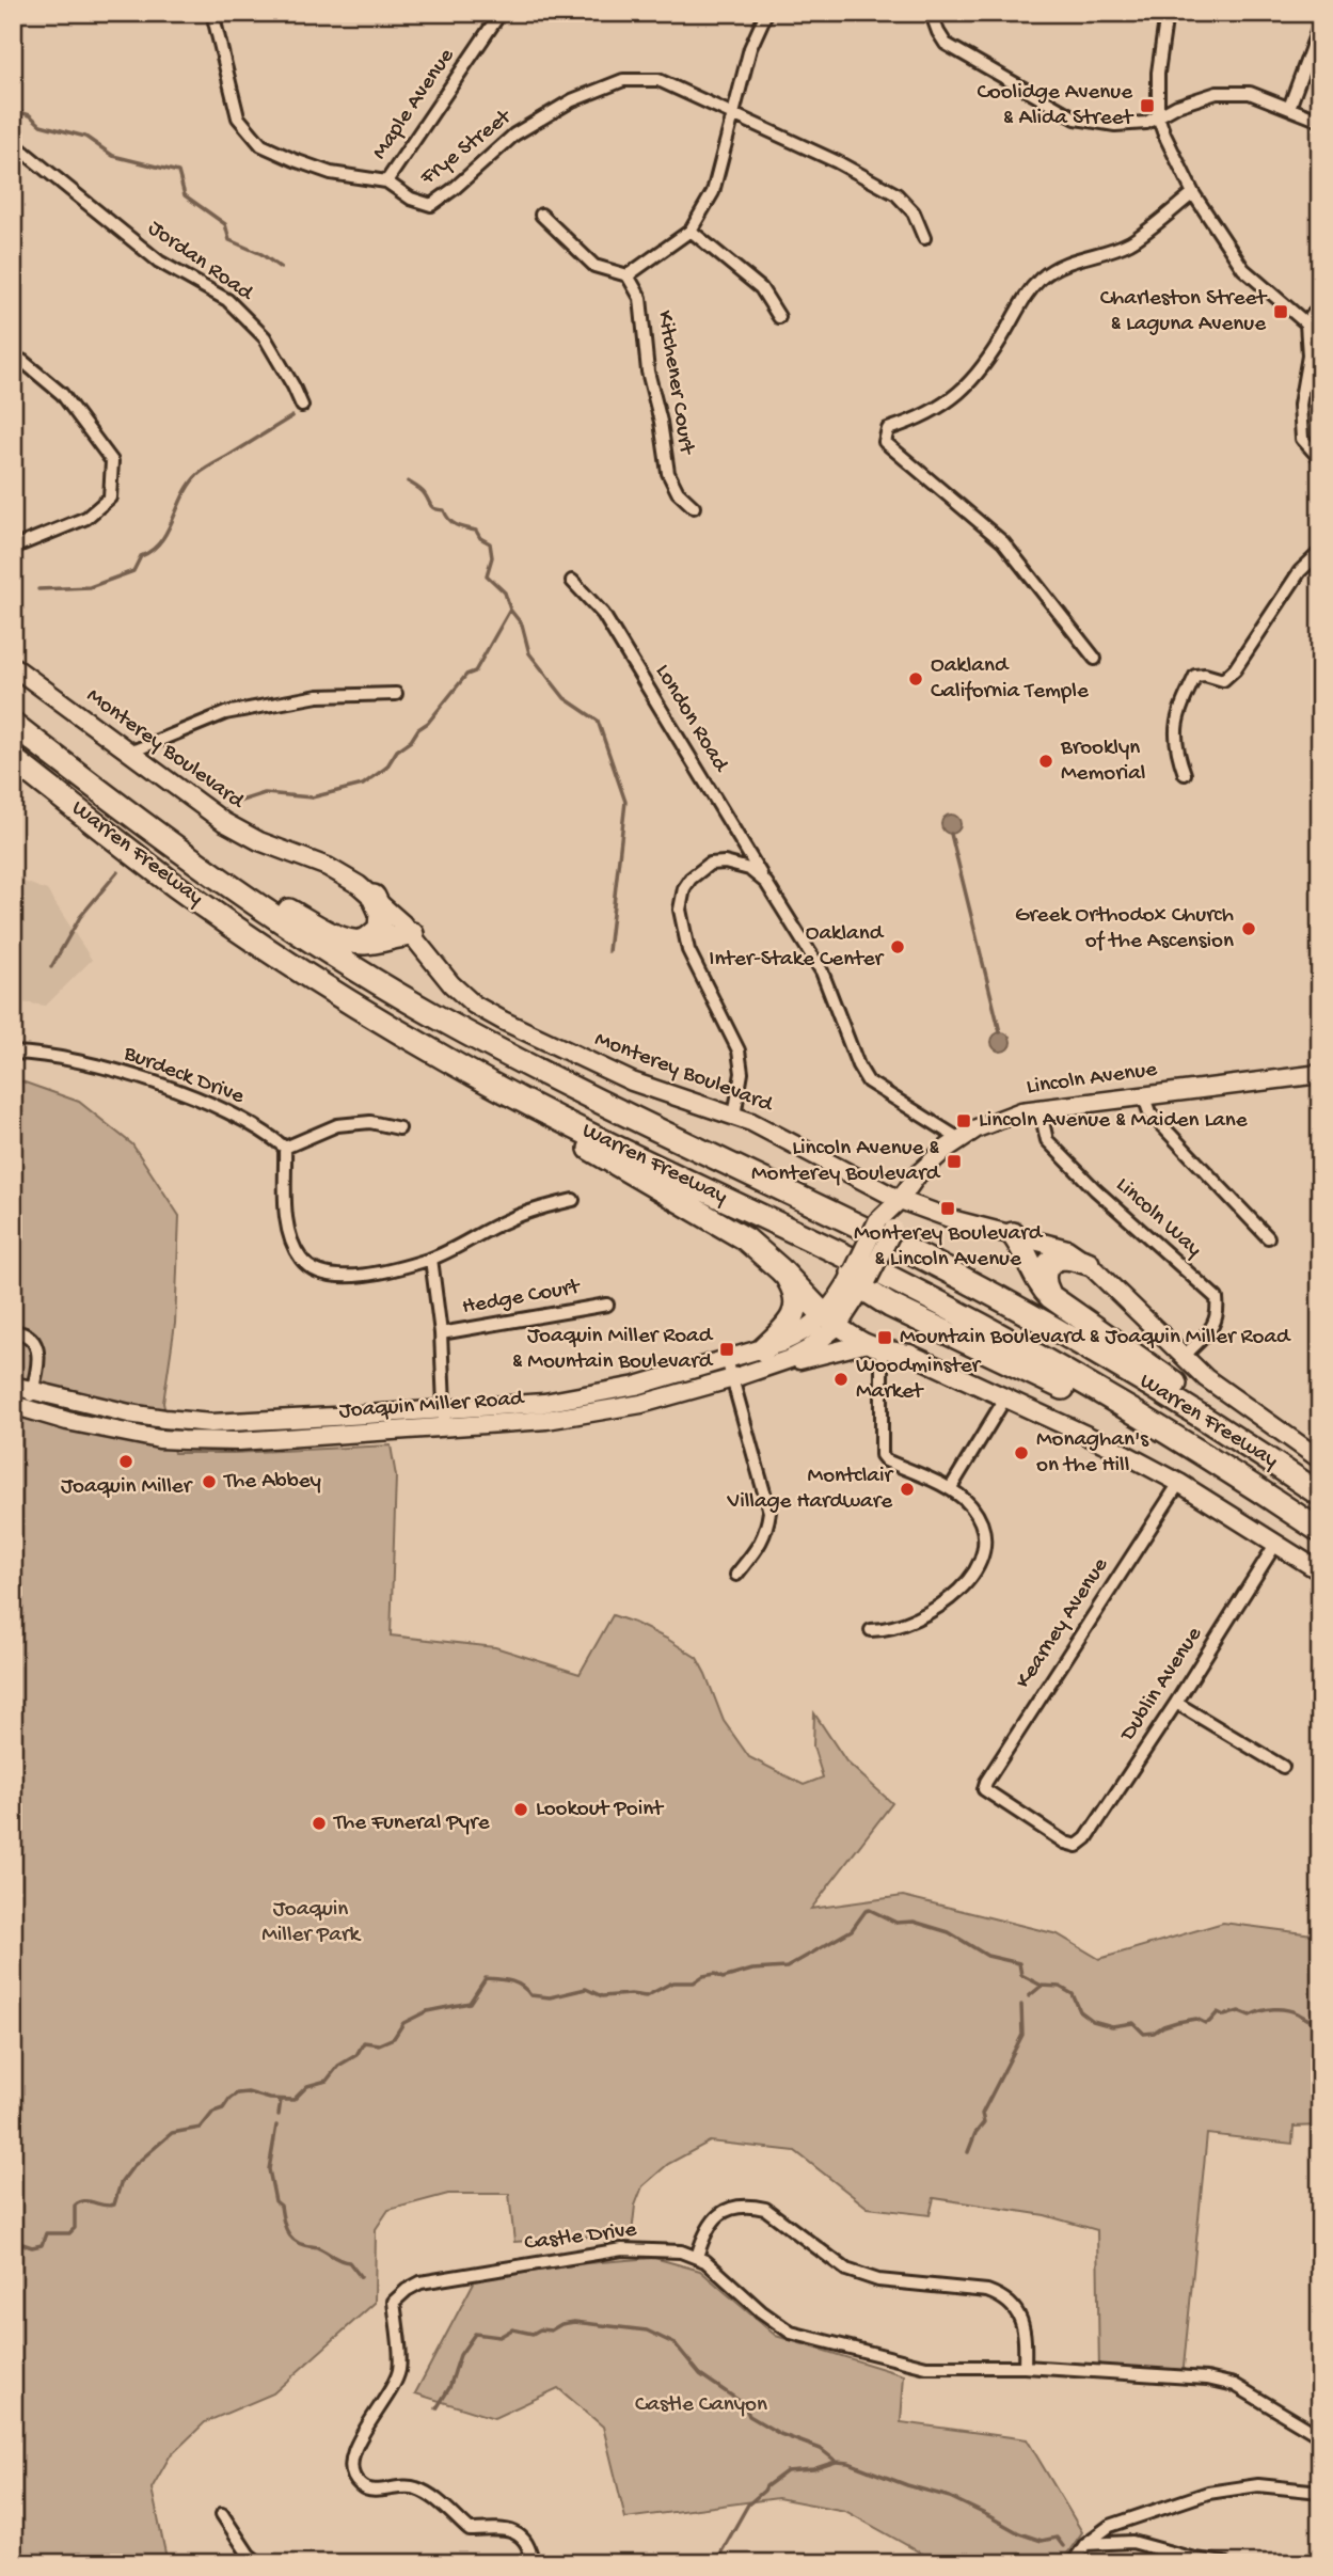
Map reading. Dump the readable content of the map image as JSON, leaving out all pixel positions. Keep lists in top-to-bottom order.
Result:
{
  "streets": {
    "highway": ["Warren Freeway"],
    "main road": ["Monterey Boulevard", "Lincoln Avenue", "Joaquin Miller Road"],
    "street": [
      "Maple Avenue",
      "Frye Street",
      "Jordan Road",
      "Kitchener Court",
      "London Road",
      "Burdeck Drive",
      "Lincoln Way",
      "Hedge Court",
      "Kearney Avenue",
      "Dublin Avenue",
      "Castle Drive"
    ]
  },
  "crossings": [
    ["Maple Avenue", "Frye Street"],
    ["London Road", "Lincoln Avenue"],
    ["Monterey Boulevard", "Lincoln Avenue"],
    ["Monterey Boulevard", "Lincoln Way"],
    ["Lincoln Avenue", "Lincoln Way"],
    ["Lincoln Avenue", "Joaquin Miller Road"],
    ["Kearney Avenue", "Dublin Avenue"]
  ],
  "parks": ["Joaquin Miller Park", "Castle Canyon"],
  "places": {
    "transit": [
      "Coolidge Avenue & Alida Street",
      "Charleston Street & Laguna Avenue",
      "Lincoln Avenue & Maiden Lane",
      "Lincoln Avenue & Monterey Boulevard",
      "Monterey Boulevard & Lincoln Avenue",
      "Mountain Boulevard & Joaquin Miller Road",
      "Joaquin Miller Road & Mountain Boulevard"
    ],
    "other": [
      "Oakland California Temple",
      "Brooklyn Memorial",
      "Greek Orthodox Church of the Ascension",
      "Oakland Inter-Stake Center",
      "Woodminster Market",
      "Monaghan's on the Hill",
      "Joaquin Miller",
      "The Abbey",
      "Montclair Village Hardware",
      "Lookout Point",
      "The Funeral Pyre"
    ]
  }
}
